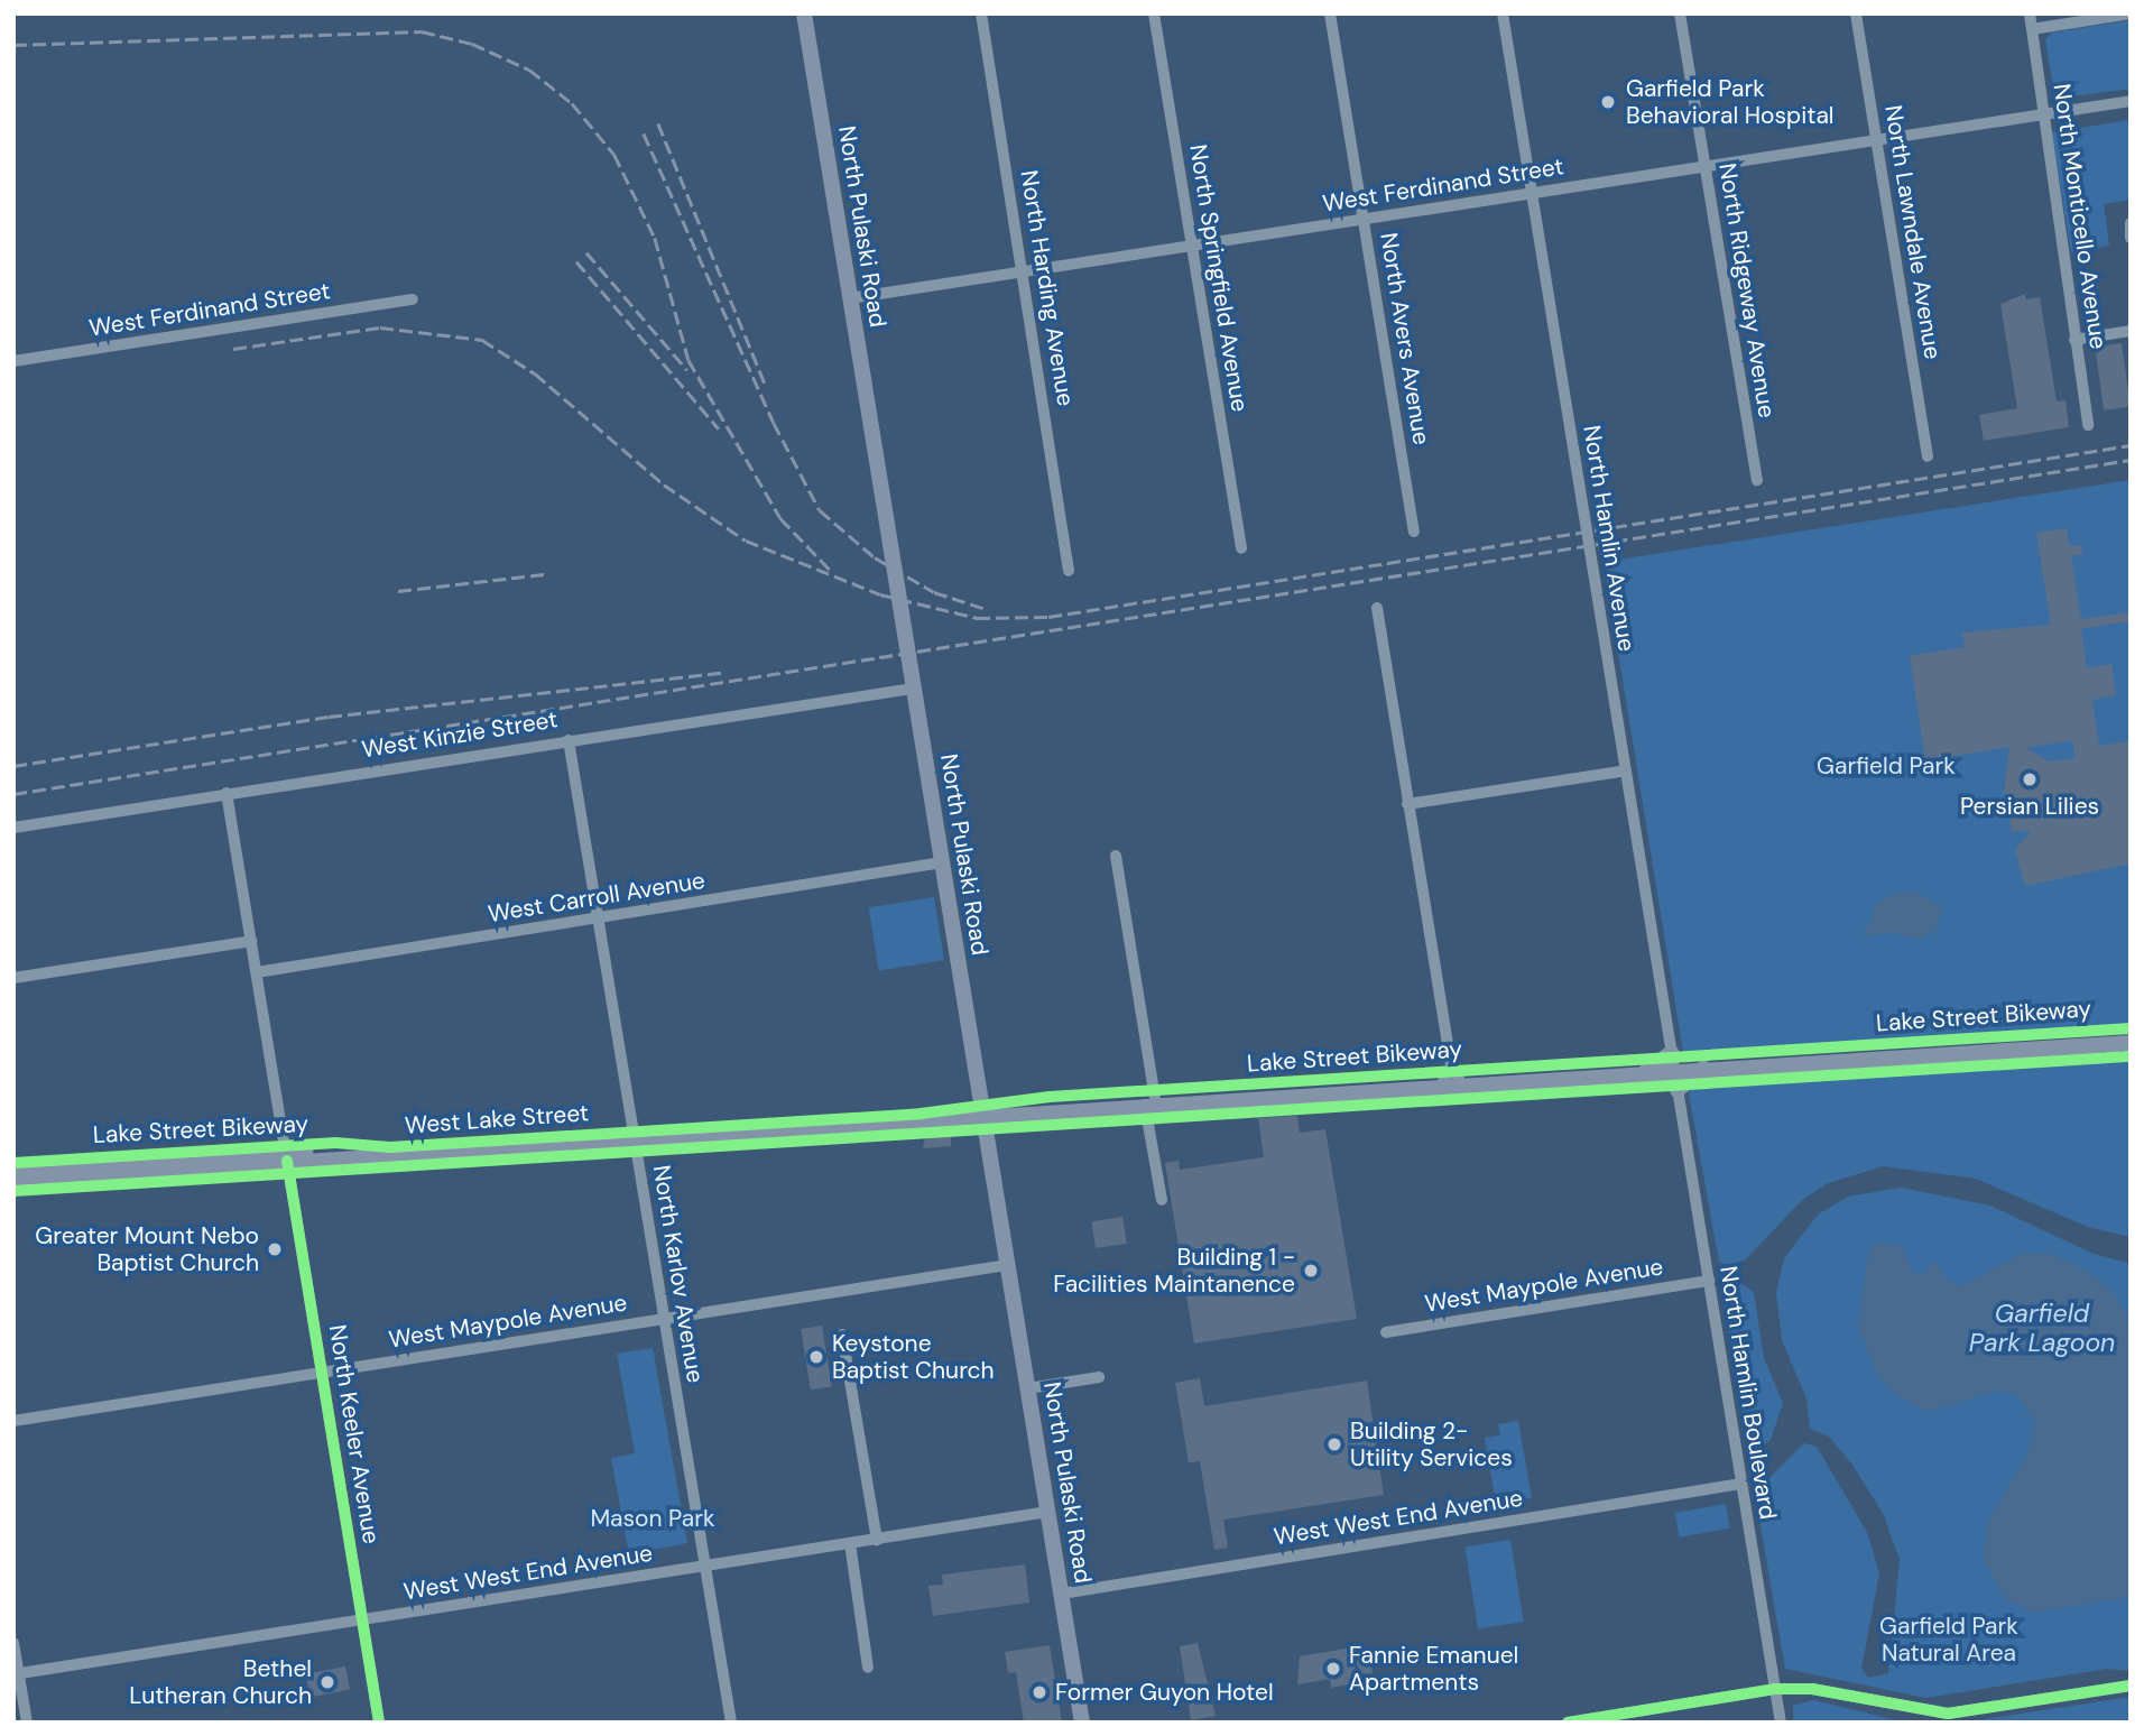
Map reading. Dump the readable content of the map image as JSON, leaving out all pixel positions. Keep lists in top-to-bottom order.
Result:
{
  "streets": {
    "main road": ["North Pulaski Road", "West Lake Street"],
    "street": [
      "West Ferdinand Street",
      "North Monticello Avenue",
      "North Lawndale Avenue",
      "North Springfield Avenue",
      "North Harding Avenue",
      "North Ridgeway Avenue",
      "North Avers Avenue",
      "North Hamlin Avenue",
      "West Kinzie Street",
      "West Carroll Avenue",
      "North Karlov Avenue",
      "West Maypole Avenue",
      "North Hamlin Boulevard",
      "North Keeler Avenue",
      "West West End Avenue"
    ],
    "cycle path": ["Lake Street Bikeway"]
  },
  "crossings": [
    ["West Ferdinand Street", "North Monticello Avenue"],
    ["West Ferdinand Street", "North Pulaski Road"],
    ["West Ferdinand Street", "North Lawndale Avenue"],
    ["West Ferdinand Street", "North Springfield Avenue"],
    ["West Ferdinand Street", "North Harding Avenue"],
    ["West Ferdinand Street", "North Ridgeway Avenue"],
    ["West Ferdinand Street", "North Avers Avenue"],
    ["West Ferdinand Street", "North Hamlin Avenue"],
    ["North Pulaski Road", "West Kinzie Street"],
    ["North Pulaski Road", "West Carroll Avenue"],
    ["North Pulaski Road", "West Lake Street"],
    ["North Pulaski Road", "West Maypole Avenue"],
    ["North Pulaski Road", "West West End Avenue"],
    ["North Hamlin Avenue", "West Lake Street"],
    ["North Hamlin Avenue", "North Hamlin Boulevard"],
    ["West Kinzie Street", "North Karlov Avenue"],
    ["West Kinzie Street", "North Keeler Avenue"],
    ["West Carroll Avenue", "North Karlov Avenue"],
    ["West Carroll Avenue", "North Keeler Avenue"],
    ["West Lake Street", "North Karlov Avenue"],
    ["West Lake Street", "North Hamlin Boulevard"],
    ["West Lake Street", "North Keeler Avenue"],
    ["North Karlov Avenue", "West Maypole Avenue"],
    ["North Karlov Avenue", "West West End Avenue"],
    ["West Maypole Avenue", "North Hamlin Boulevard"],
    ["West Maypole Avenue", "North Keeler Avenue"],
    ["North Hamlin Boulevard", "West West End Avenue"],
    ["North Keeler Avenue", "West West End Avenue"]
  ],
  "water": ["Garfield Park Lagoon"],
  "parks": ["Garfield Park", "Mason Park", "Garfield Park Natural Area"],
  "places": [
    "Garfield Park Behavioral Hospital",
    "Persian Lilies",
    "Greater Mount Nebo Baptist Church",
    "Building 1 - Facilities Maintanence",
    "Keystone Baptist Church",
    "Building 2- Utility Services",
    "Fannie Emanuel Apartments",
    "Bethel Lutheran Church",
    "Former Guyon Hotel"
  ]
}
